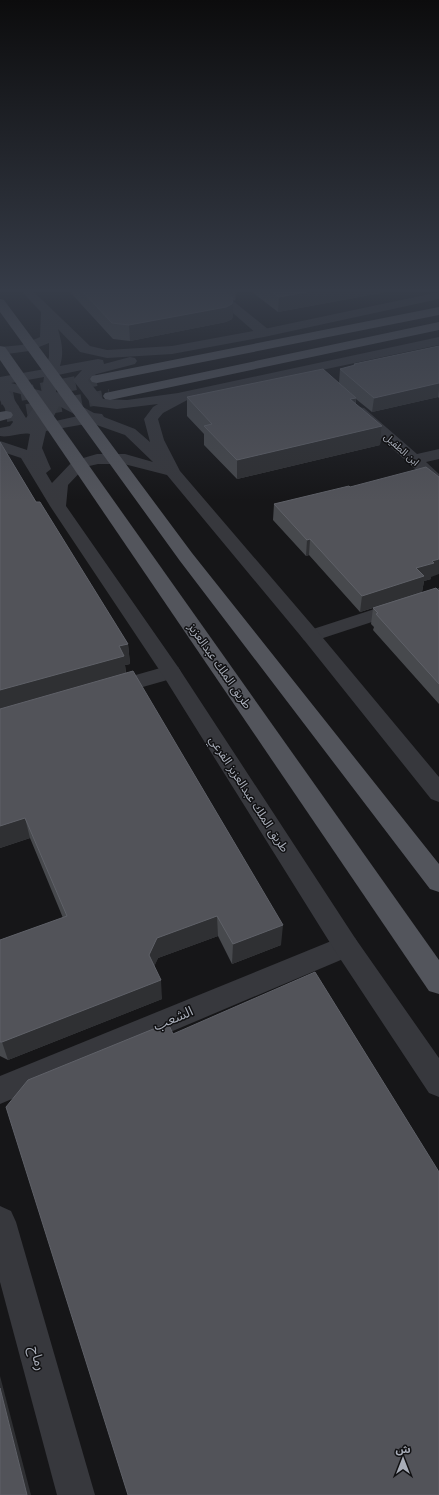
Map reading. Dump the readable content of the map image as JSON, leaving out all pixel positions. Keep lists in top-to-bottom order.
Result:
{
  "streets": {
    "main road": ["طريق الملك عبدالعزيز"],
    "street": [
      "ابن الطفيل",
      "طريق الملك عبدالعزيز الفرعي",
      "الشعب",
      "رماح"
    ]
  },
  "crossings": [
    ["طريق الملك عبدالعزيز الفرعي", "الشعب"]
  ],
  "north": "top"
}
